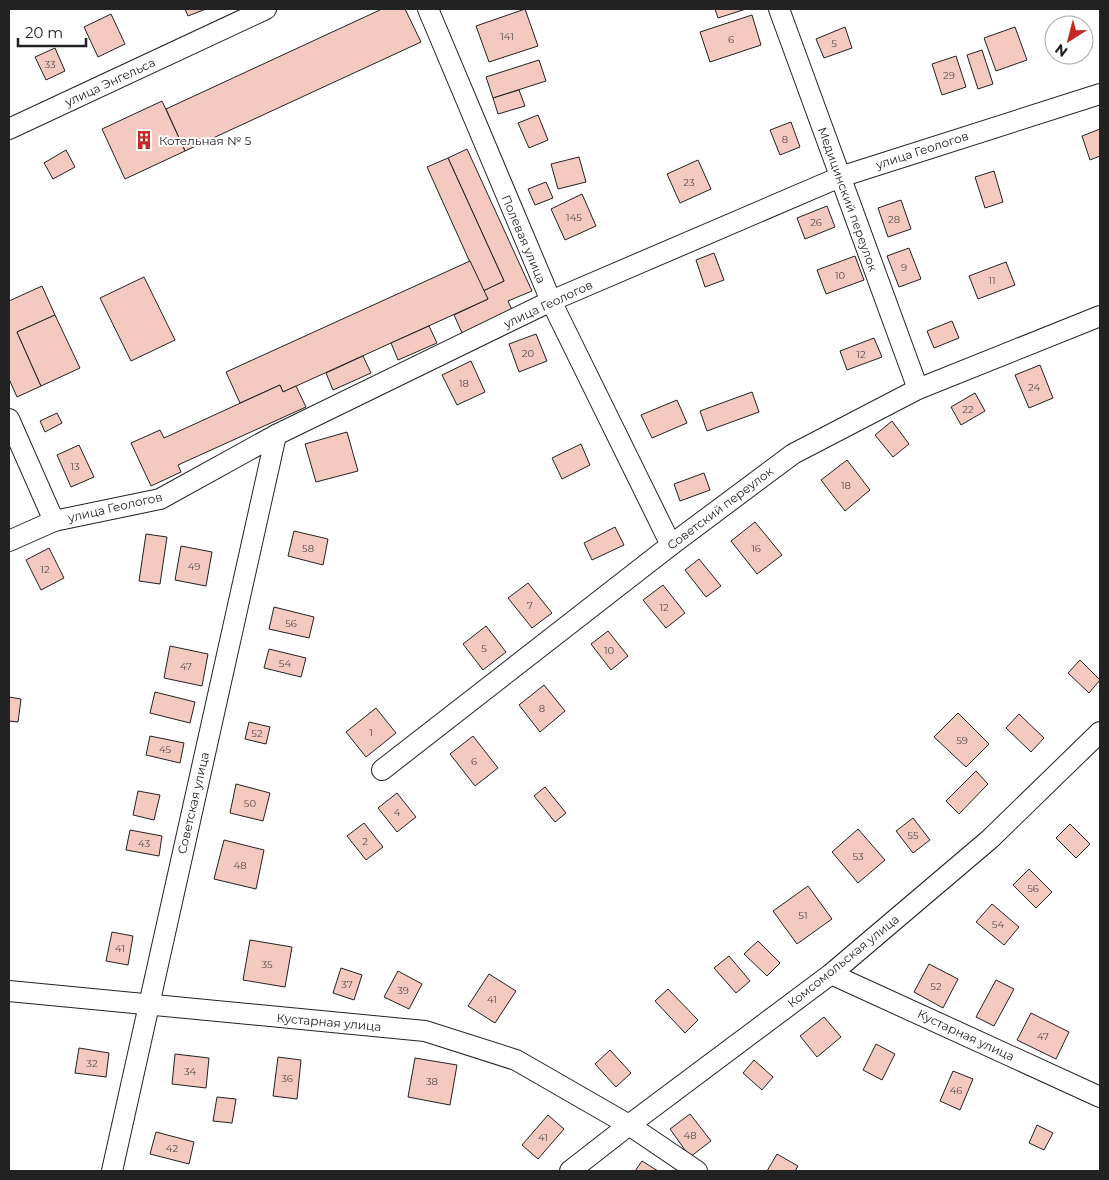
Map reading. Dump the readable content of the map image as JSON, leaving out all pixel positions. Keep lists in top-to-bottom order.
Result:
{
  "streets": {
    "street": [
      "улица Энгельса",
      "улица Геологов",
      "Медицинский переулок",
      "Полевая улица",
      "Советский переулок",
      "Советская улица",
      "Комсомольская улица",
      "Кустарная улица"
    ]
  },
  "crossings": [
    ["улица Геологов", "Медицинский переулок"],
    ["улица Геологов", "Полевая улица"],
    ["улица Геологов", "Советская улица"],
    ["Медицинский переулок", "Советский переулок"],
    ["Полевая улица", "Советский переулок"],
    ["Советская улица", "Кустарная улица"],
    ["Комсомольская улица", "Кустарная улица"]
  ],
  "places": {
    "building": ["Котельная № 5"]
  },
  "house_numbers": [
    "141",
    "6",
    "5",
    "33",
    "29",
    "8",
    "23",
    "145",
    "28",
    "26",
    "9",
    "10",
    "11",
    "20",
    "12",
    "18",
    "24",
    "22",
    "13",
    "18",
    "58",
    "16",
    "49",
    "12",
    "7",
    "12",
    "56",
    "5",
    "10",
    "54",
    "47",
    "8",
    "1",
    "52",
    "59",
    "45",
    "6",
    "50",
    "4",
    "55",
    "2",
    "43",
    "53",
    "48",
    "56",
    "51",
    "54",
    "41",
    "35",
    "37",
    "52",
    "39",
    "41",
    "47",
    "32",
    "34",
    "36",
    "38",
    "46",
    "48",
    "41",
    "42"
  ],
  "scale_bar": "20 m",
  "north": "bottom left"
}
